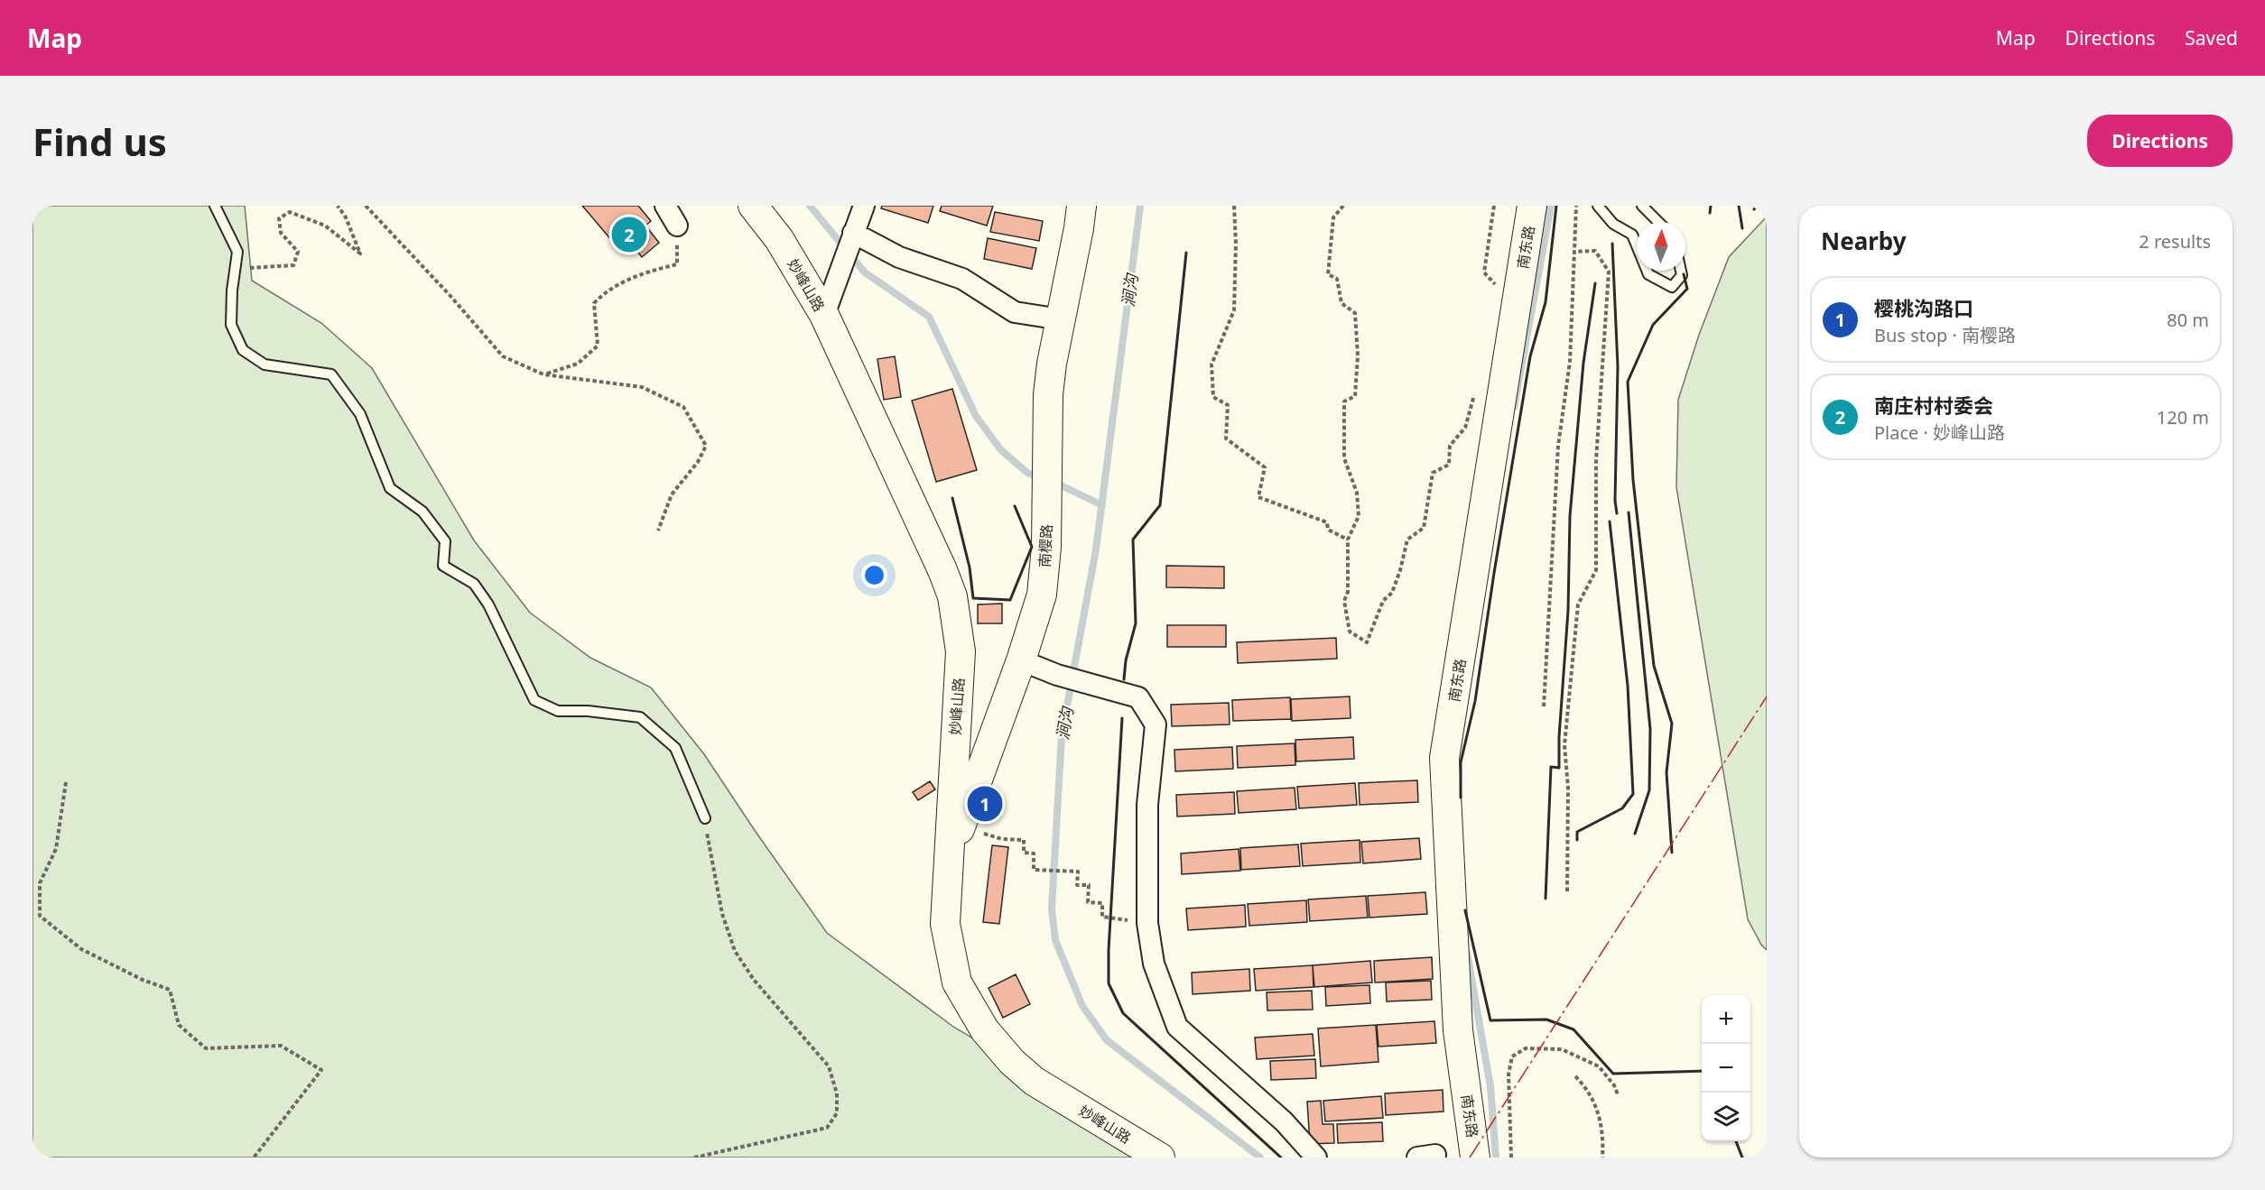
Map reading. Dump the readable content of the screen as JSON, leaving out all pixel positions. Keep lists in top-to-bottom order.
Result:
{
  "streets": {
    "street": ["南东路", "妙峰山路", "南樱路"]
  },
  "crossings": [
    ["妙峰山路", "南樱路"]
  ],
  "water": ["涧沟"],
  "north": "top",
  "page": {
    "header": "Map",
    "nav": ["Map", "Directions", "Saved"],
    "buttons": "Directions",
    "title": "Find us",
    "heading": ["Nearby", "2 results"],
    "pins": ["2", "1"],
    "list": [
      {
        "mark": "1",
        "name": "樱桃沟路口",
        "note": "Bus stop · 南樱路",
        "value": "80 m"
      },
      {
        "mark": "2",
        "name": "南庄村村委会",
        "note": "Place · 妙峰山路",
        "value": "120 m"
      }
    ],
    "map_buttons": ["+", "−"]
  }
}
